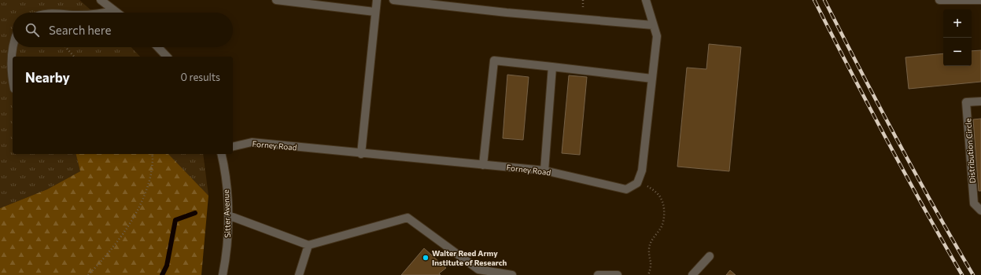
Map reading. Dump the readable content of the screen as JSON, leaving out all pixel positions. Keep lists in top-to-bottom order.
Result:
{
  "streets": {
    "street": ["Forney Road", "Distribution Circle", "Sitter Avenue"]
  },
  "places": ["Walter Reed Army Institute of Research"],
  "page": {
    "map_buttons": ["+", "−"],
    "search": "Search here",
    "heading": ["Nearby", "0 results"]
  }
}
